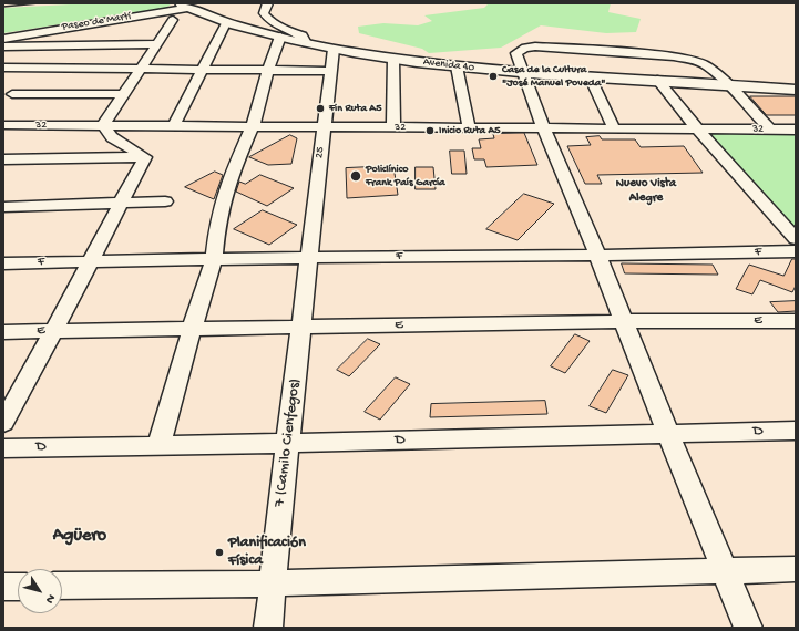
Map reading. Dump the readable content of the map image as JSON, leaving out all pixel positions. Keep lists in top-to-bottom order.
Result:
{
  "streets": {
    "main road": ["Paseo de Martí", "Avenida 40"],
    "street": [
      "32",
      "25",
      "F",
      "E",
      "D",
      "7 (Camilo Cienfegos)"
    ]
  },
  "crossings": [
    ["Paseo de Martí", "Avenida 40"],
    ["Avenida 40", "25"],
    ["32", "25"],
    ["25", "F"],
    ["25", "7 (Camilo Cienfegos)"],
    ["F", "7 (Camilo Cienfegos)"],
    ["E", "7 (Camilo Cienfegos)"],
    ["D", "7 (Camilo Cienfegos)"]
  ],
  "districts": ["Nuevo Vista Alegre", "Agüero"],
  "places": [
    "Casa de la Cultura \"José Manuel Poveda\"",
    "Fin Ruta A5",
    "Inicio Ruta A5",
    "Policlínico Frank País García",
    "Planificación Física"
  ],
  "north": "bottom right"
}
